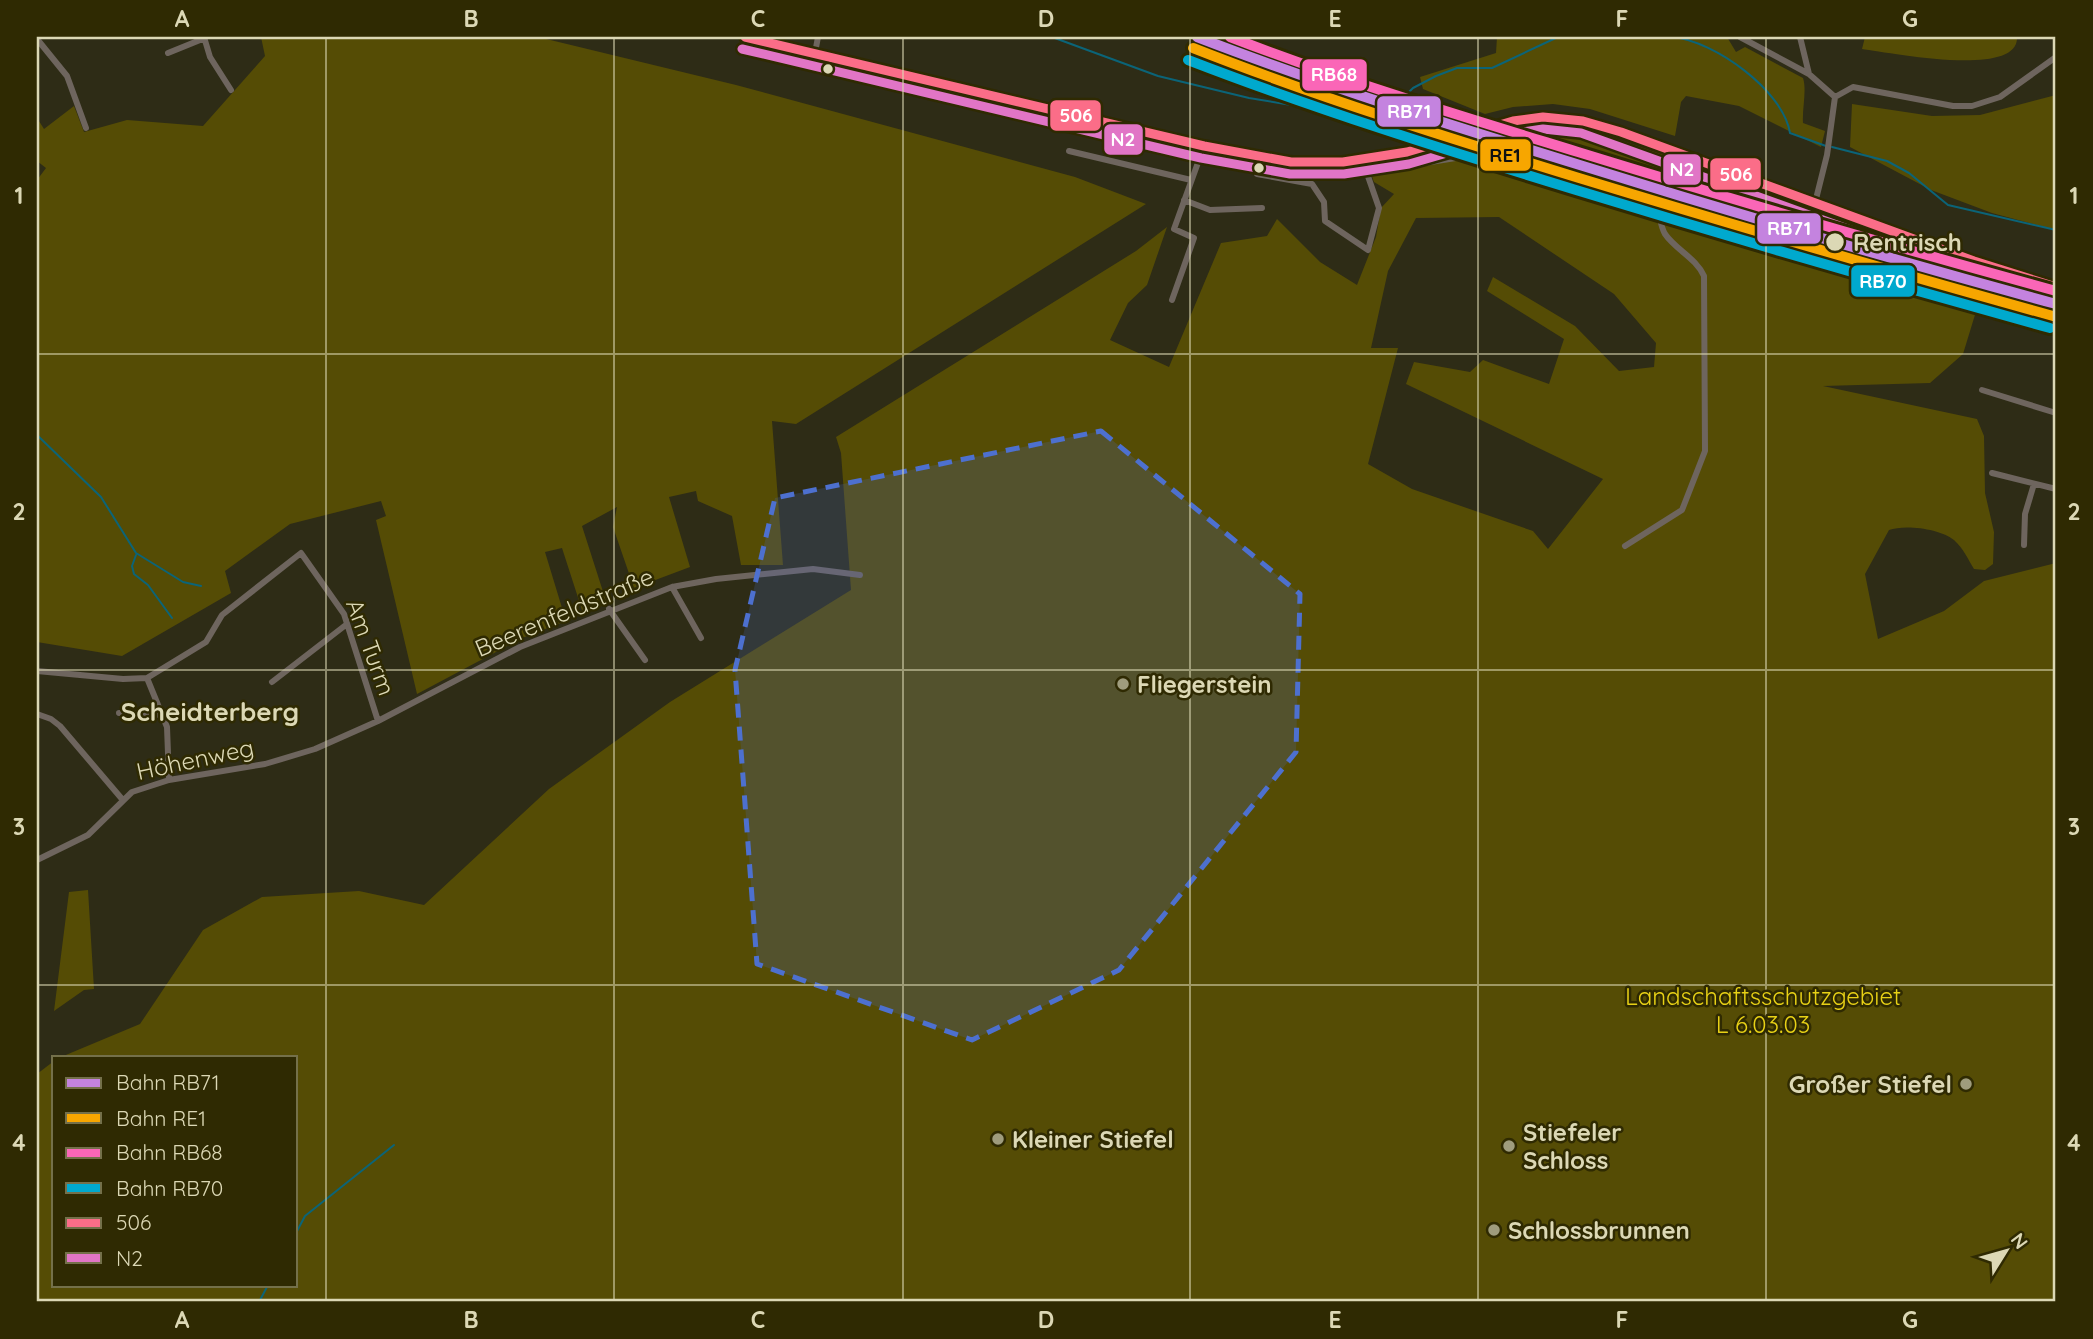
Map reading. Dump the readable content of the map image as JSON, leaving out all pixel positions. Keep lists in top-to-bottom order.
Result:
{
  "streets": {
    "street": ["Beerenfeldstraße", "Am Turm", "Höhenweg"]
  },
  "crossings": [
    ["Beerenfeldstraße", "Am Turm"],
    ["Beerenfeldstraße", "Höhenweg"],
    ["Am Turm", "Höhenweg"]
  ],
  "districts": ["Scheidterberg"],
  "parks": ["Landschaftsschutzgebiet L 6.03.03"],
  "places": [
    "Rentrisch",
    "Fliegerstein",
    "Großer Stiefel",
    "Kleiner Stiefel",
    "Stiefeler Schloss",
    "Schlossbrunnen"
  ],
  "lines": [
    "rail line RB71",
    "rail line RB68",
    "transit line 506",
    "rail line RE1",
    "transit line N2",
    "rail line RB70"
  ],
  "legend": [
    "Bahn RB71",
    "Bahn RE1",
    "Bahn RB68",
    "Bahn RB70",
    "506",
    "N2"
  ],
  "north": "top right",
  "grid": {
    "columns": [
      "A",
      "B",
      "C",
      "D",
      "E",
      "F",
      "G"
    ],
    "rows": [
      "1",
      "2",
      "3",
      "4"
    ]
  }
}
